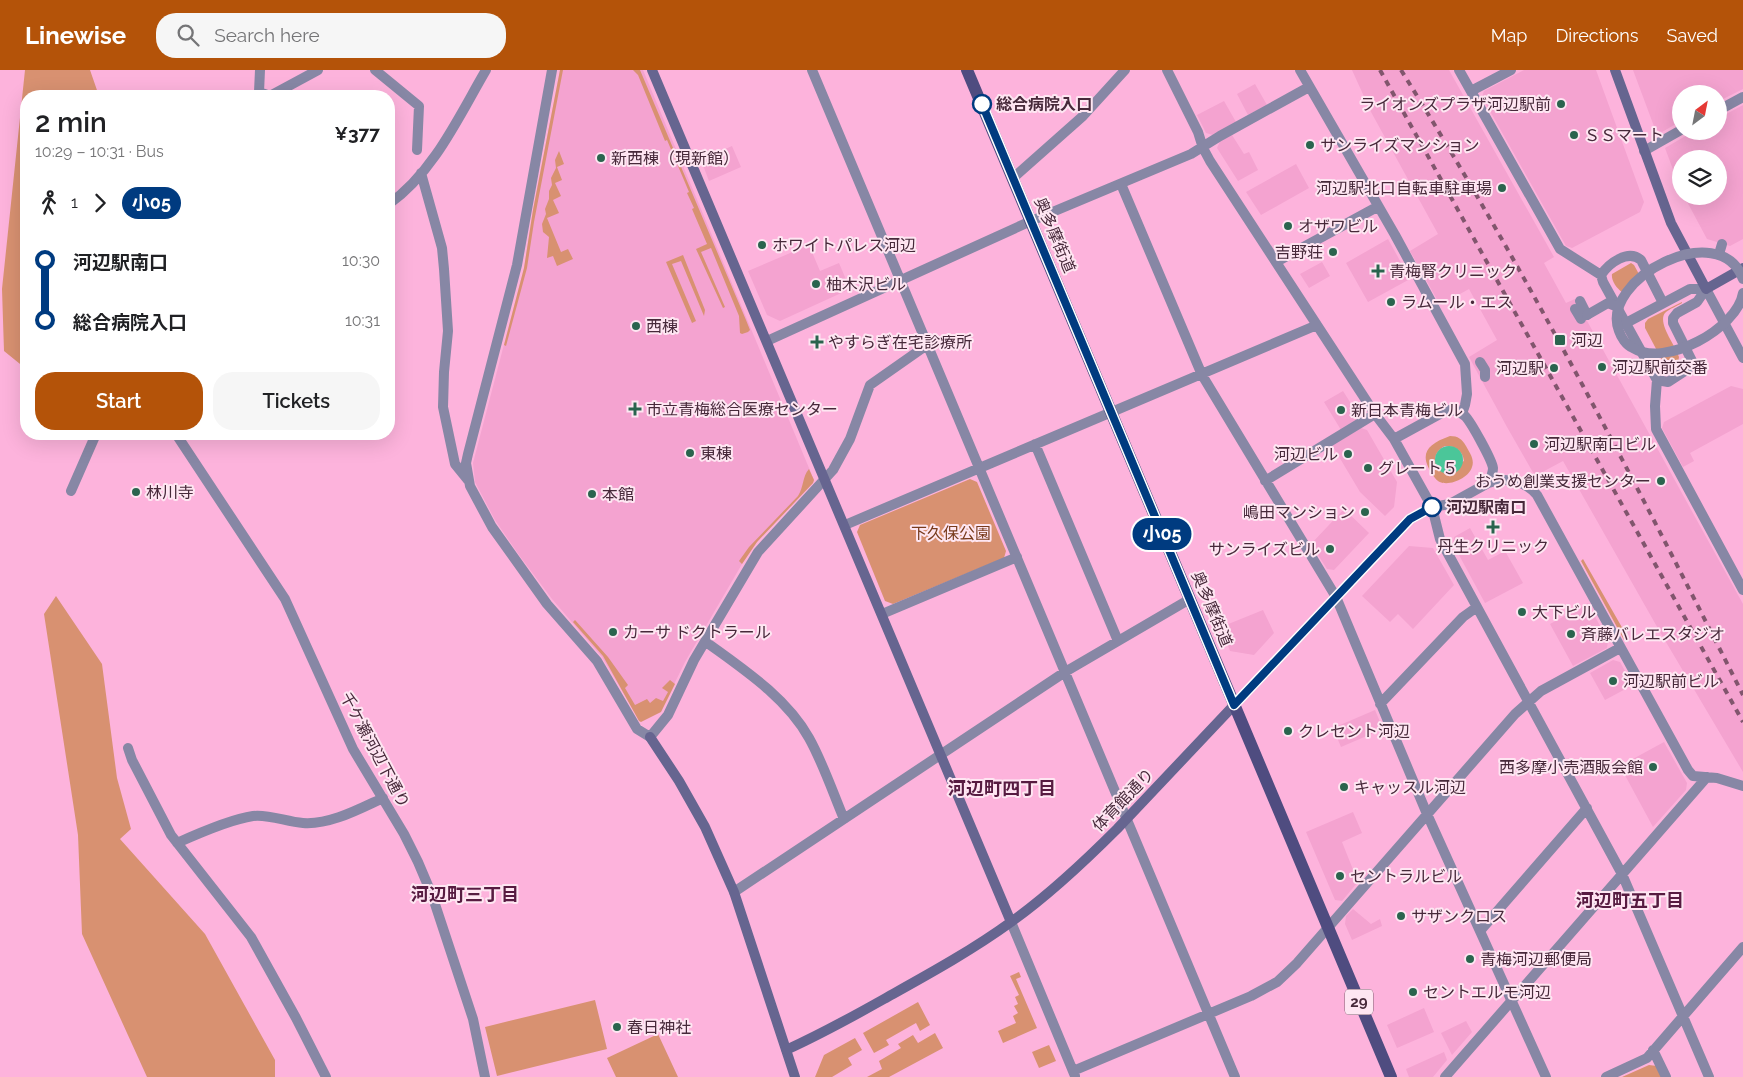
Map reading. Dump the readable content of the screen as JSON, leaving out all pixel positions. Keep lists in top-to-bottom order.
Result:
{
  "streets": {
    "main road": ["奥多摩街道", "29"],
    "street": ["千ケ瀬河辺下通り", "体育館通り"]
  },
  "crossings": [
    ["奥多摩街道", "体育館通り"]
  ],
  "districts": ["河辺町四丁目", "河辺町三丁目", "河辺町五丁目"],
  "parks": ["下久保公園"],
  "places": {
    "other": [
      "総合病院入口",
      "ライオンズプラザ河辺駅前",
      "ＳＳマート",
      "サンライズマンション",
      "新西棟（現新館）",
      "河辺駅北口自転車駐車場",
      "オザワビル",
      "ホワイトパレス河辺",
      "吉野荘",
      "柚木沢ビル",
      "ラムール・エス",
      "西棟",
      "河辺駅前交番",
      "河辺駅",
      "新日本青梅ビル",
      "河辺駅南口ビル",
      "東棟",
      "河辺ビル",
      "グレート５",
      "おうめ創業支援センター",
      "林川寺",
      "本館",
      "河辺駅南口",
      "嶋田マンション",
      "サンライズビル",
      "大下ビル",
      "カーサ ドクトラール",
      "斉藤バレエスタジオ",
      "河辺駅前ビル",
      "クレセント河辺",
      "西多摩小売酒販会館",
      "キャッスル河辺",
      "セントラルビル",
      "サザンクロス",
      "青梅河辺郵便局",
      "セントエルモ河辺",
      "春日神社"
    ],
    "health": [
      "青梅腎クリニック",
      "やすらぎ在宅診療所",
      "市立青梅総合医療センター",
      "丹生クリニック"
    ],
    "transit": ["河辺"]
  },
  "lines": ["bus line 小05"],
  "north": "top right",
  "page": {
    "header": "Linewise",
    "search": "Search here",
    "nav": ["Map", "Directions", "Saved"],
    "on_map": "小05",
    "heading": ["2 min", "10:29 – 10:31 · Bus", "¥377"],
    "legs": ["1", "小05"],
    "list": [
      {
        "name": "河辺駅南口",
        "value": "10:30"
      },
      {
        "name": "総合病院入口",
        "value": "10:31"
      }
    ],
    "buttons": ["Start", "Tickets"]
  }
}
